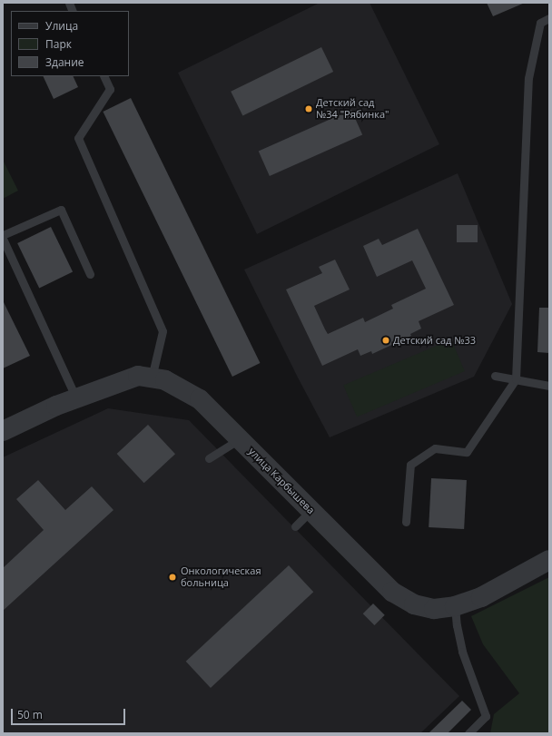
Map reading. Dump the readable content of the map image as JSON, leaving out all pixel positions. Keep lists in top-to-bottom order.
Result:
{
  "streets": {
    "street": ["улица Карбышева"]
  },
  "places": ["Детский сад №34 \"Рябинка\"", "Детский сад №33", "Онкологическая больница"],
  "legend": ["Улица", "Парк", "Здание"],
  "scale_bar": "50 m"
}
